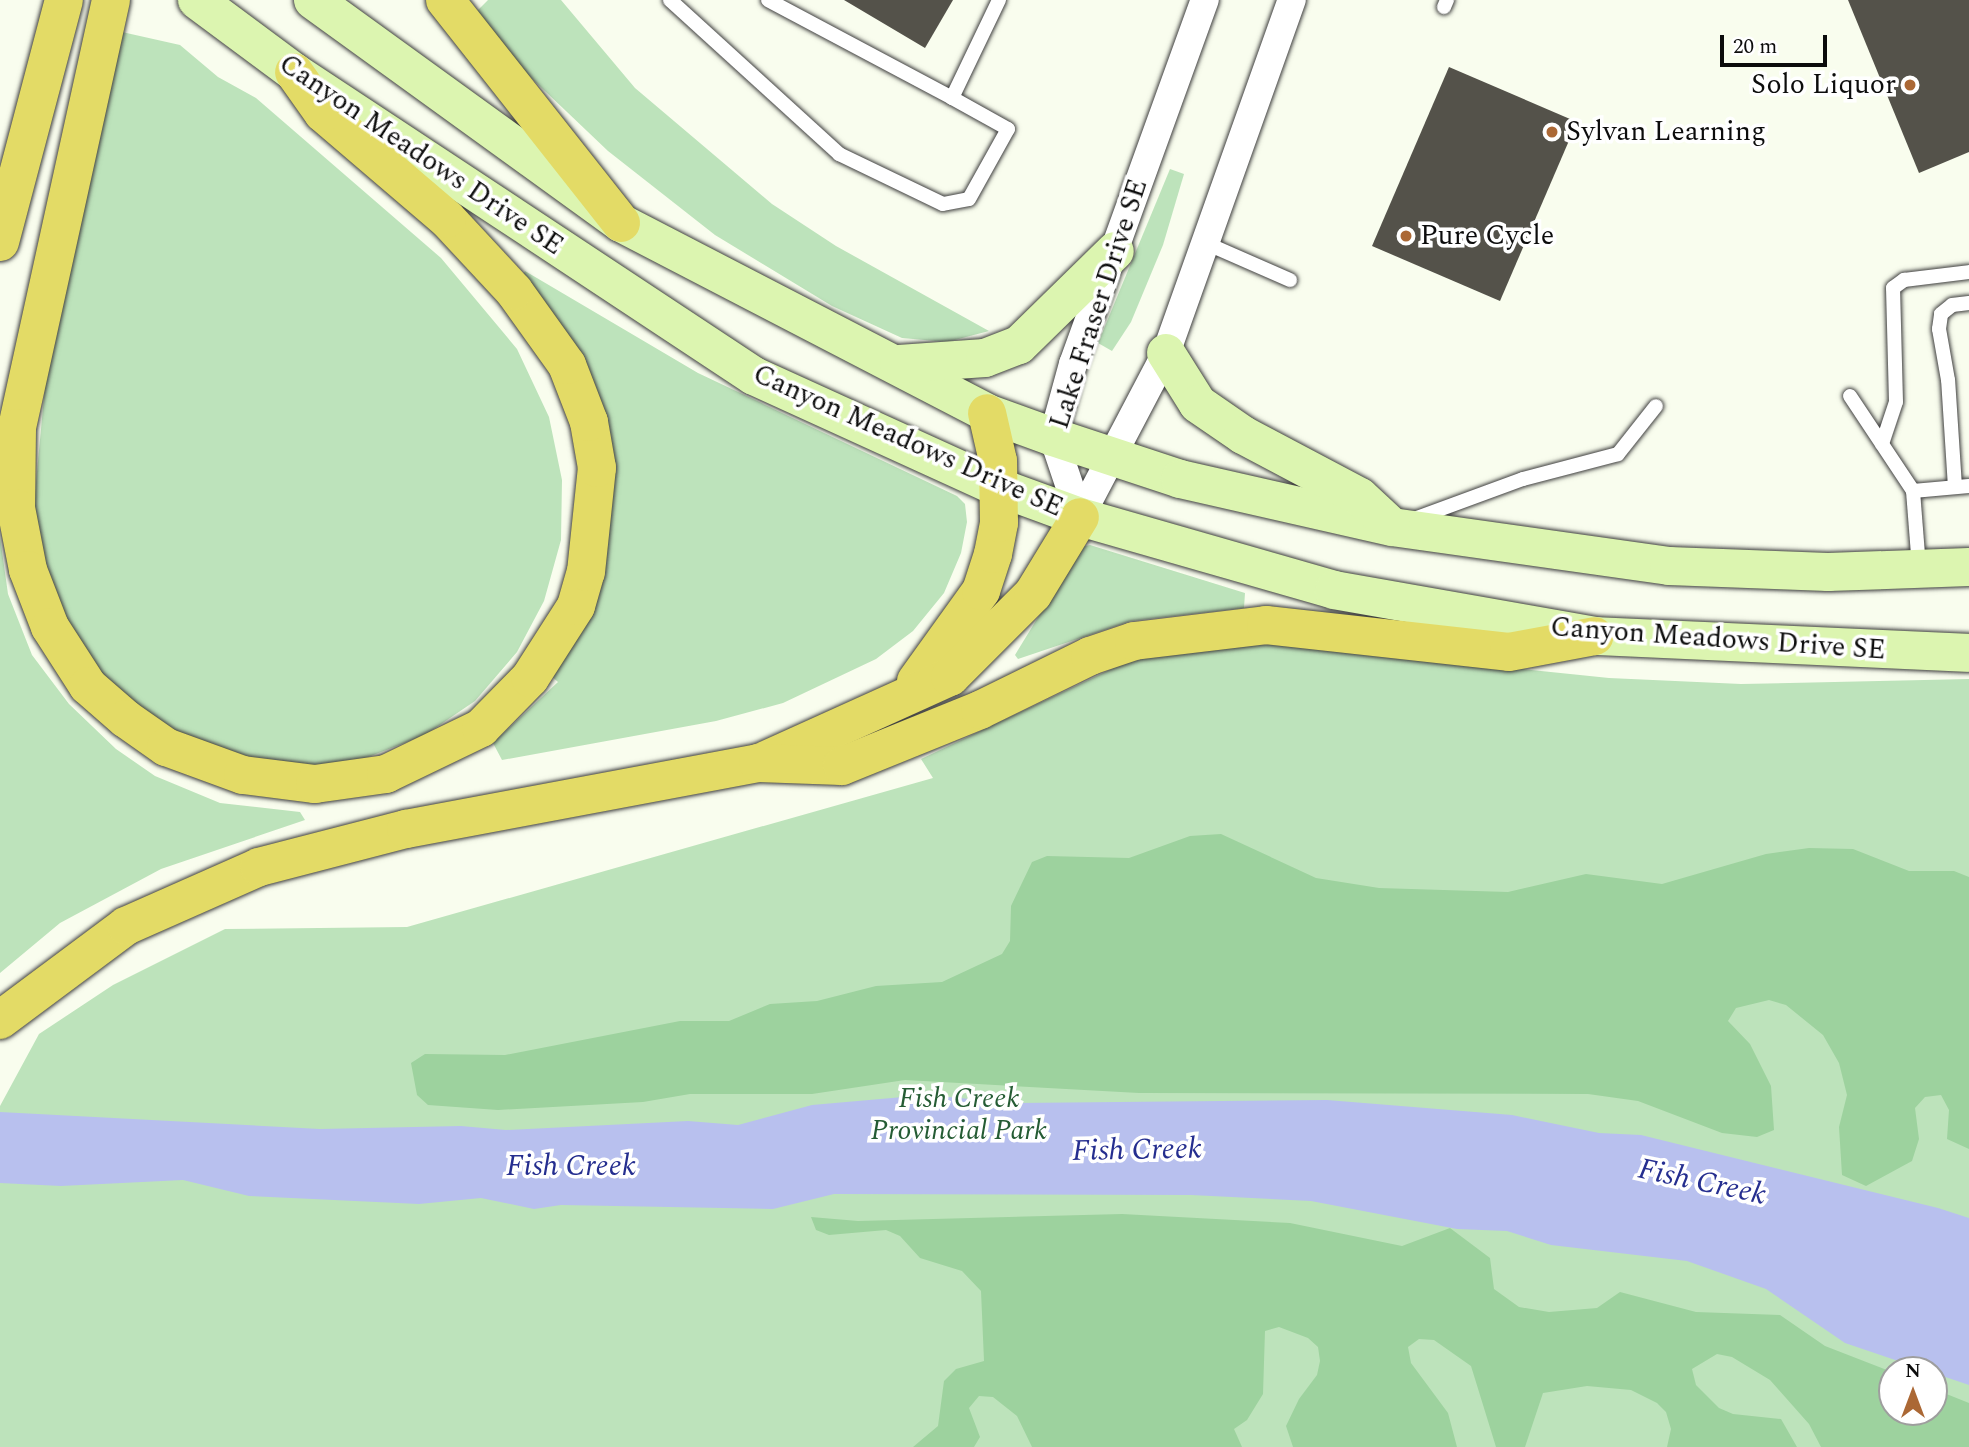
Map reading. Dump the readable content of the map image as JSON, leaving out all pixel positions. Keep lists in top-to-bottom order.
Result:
{
  "streets": {
    "main road": ["Canyon Meadows Drive SE"],
    "street": ["Lake Fraser Drive SE"]
  },
  "crossings": [
    ["Canyon Meadows Drive SE", "Lake Fraser Drive SE"]
  ],
  "water": ["Fish Creek"],
  "parks": ["Fish Creek Provincial Park"],
  "places": ["Solo Liquor", "Sylvan Learning", "Pure Cycle"],
  "scale_bar": "20 m",
  "north": "top"
}
